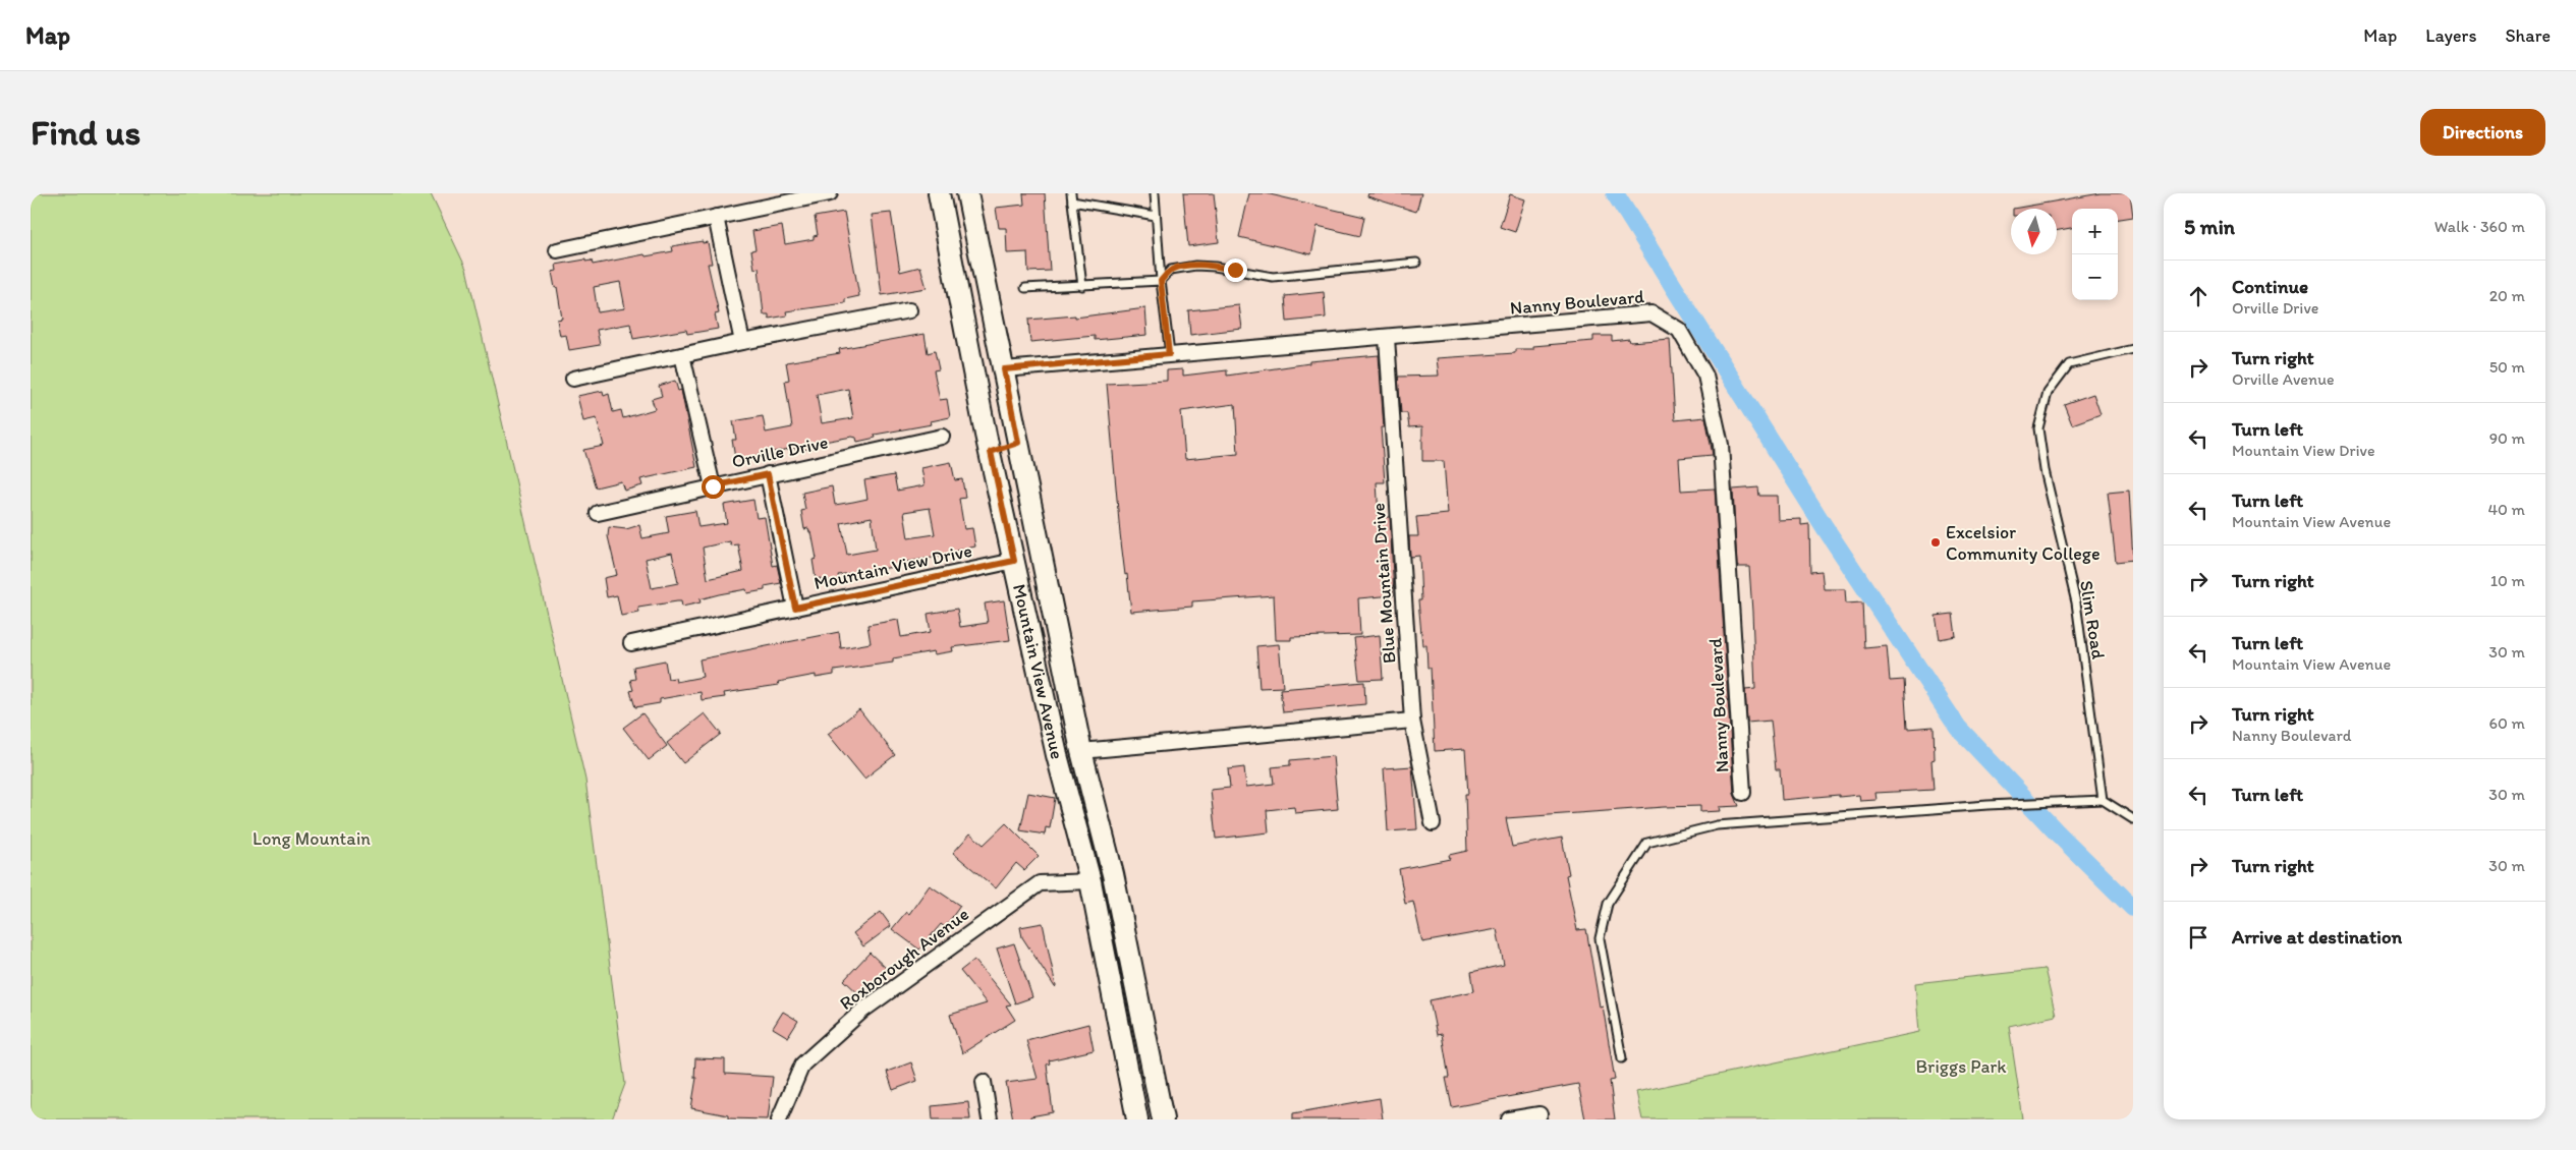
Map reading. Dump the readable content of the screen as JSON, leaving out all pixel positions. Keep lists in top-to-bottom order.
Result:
{
  "streets": {
    "main road": ["Mountain View Avenue"],
    "street": [
      "Nanny Boulevard",
      "Orville Drive",
      "Mountain View Drive",
      "Blue Mountain Drive",
      "Roxborough Avenue"
    ],
    "lane": ["Slim Road"]
  },
  "crossings": [
    ["Nanny Boulevard", "Blue Mountain Drive"],
    ["Nanny Boulevard", "Mountain View Avenue"],
    ["Mountain View Drive", "Mountain View Avenue"],
    ["Mountain View Avenue", "Roxborough Avenue"]
  ],
  "parks": ["Long Mountain", "Briggs Park"],
  "places": ["Excelsior Community College"],
  "north": "bottom",
  "page": {
    "header": "Map",
    "nav": ["Map", "Layers", "Share"],
    "buttons": "Directions",
    "title": "Find us",
    "heading": ["5 min", "Walk · 360 m"],
    "map_buttons": ["+", "−"],
    "list": [
      ["Continue", "Orville Drive", "20 m"],
      ["Turn right", "Orville Avenue", "50 m"],
      ["Turn left", "Mountain View Drive", "90 m"],
      ["Turn left", "Mountain View Avenue", "40 m"],
      ["Turn right", "10 m"],
      ["Turn left", "Mountain View Avenue", "30 m"],
      ["Turn right", "Nanny Boulevard", "60 m"],
      ["Turn left", "30 m"],
      ["Turn right", "30 m"],
      "Arrive at destination"
    ]
  }
}
